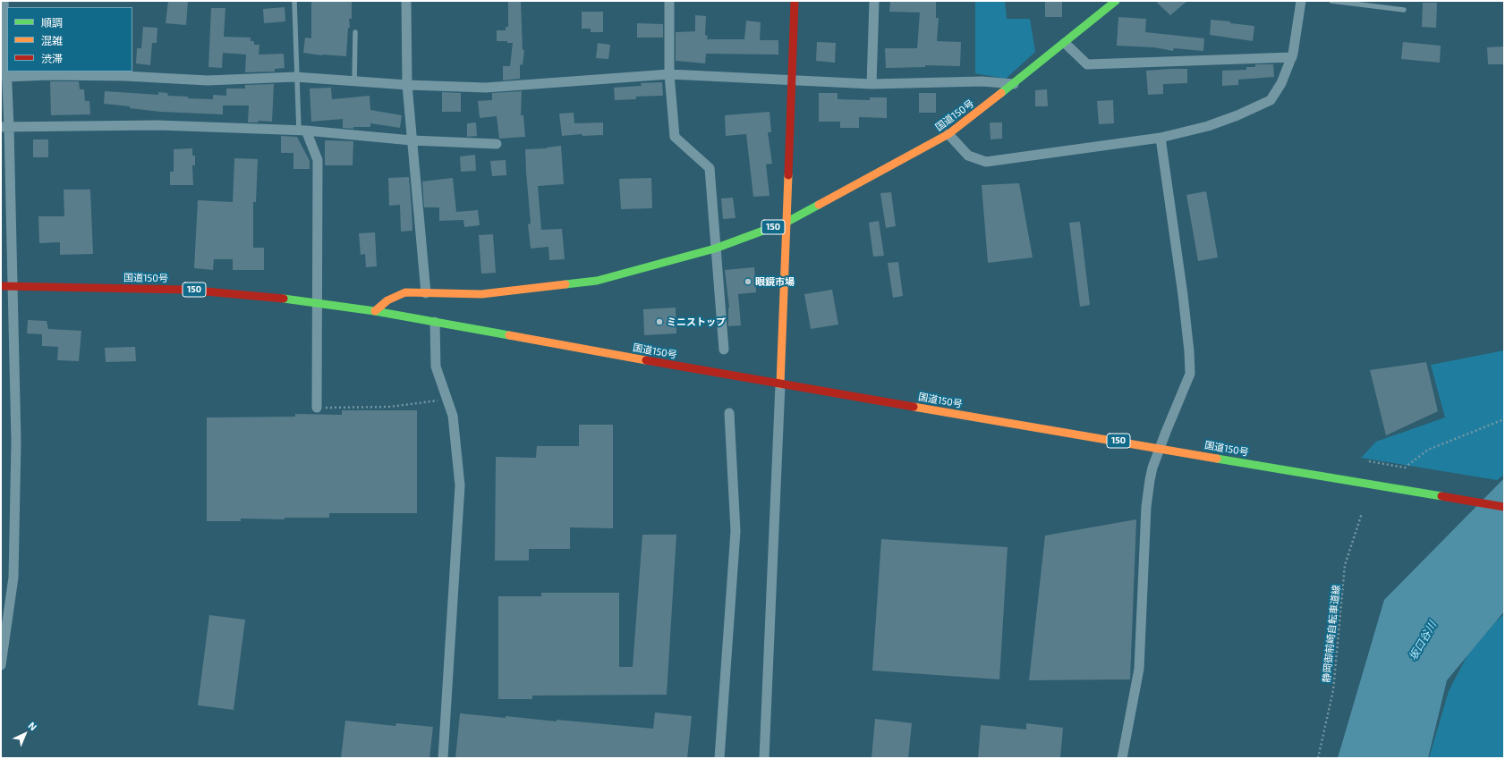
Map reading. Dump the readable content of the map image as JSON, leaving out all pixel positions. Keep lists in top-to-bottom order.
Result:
{
  "streets": {
    "main road": ["国道150号", "150"],
    "path": ["静岡御前崎自転車道線"]
  },
  "water": ["坂口谷川"],
  "places": ["眼鏡市場", "ミニストップ"],
  "legend": ["順調", "混雑", "渋滞"],
  "north": "top right"
}
